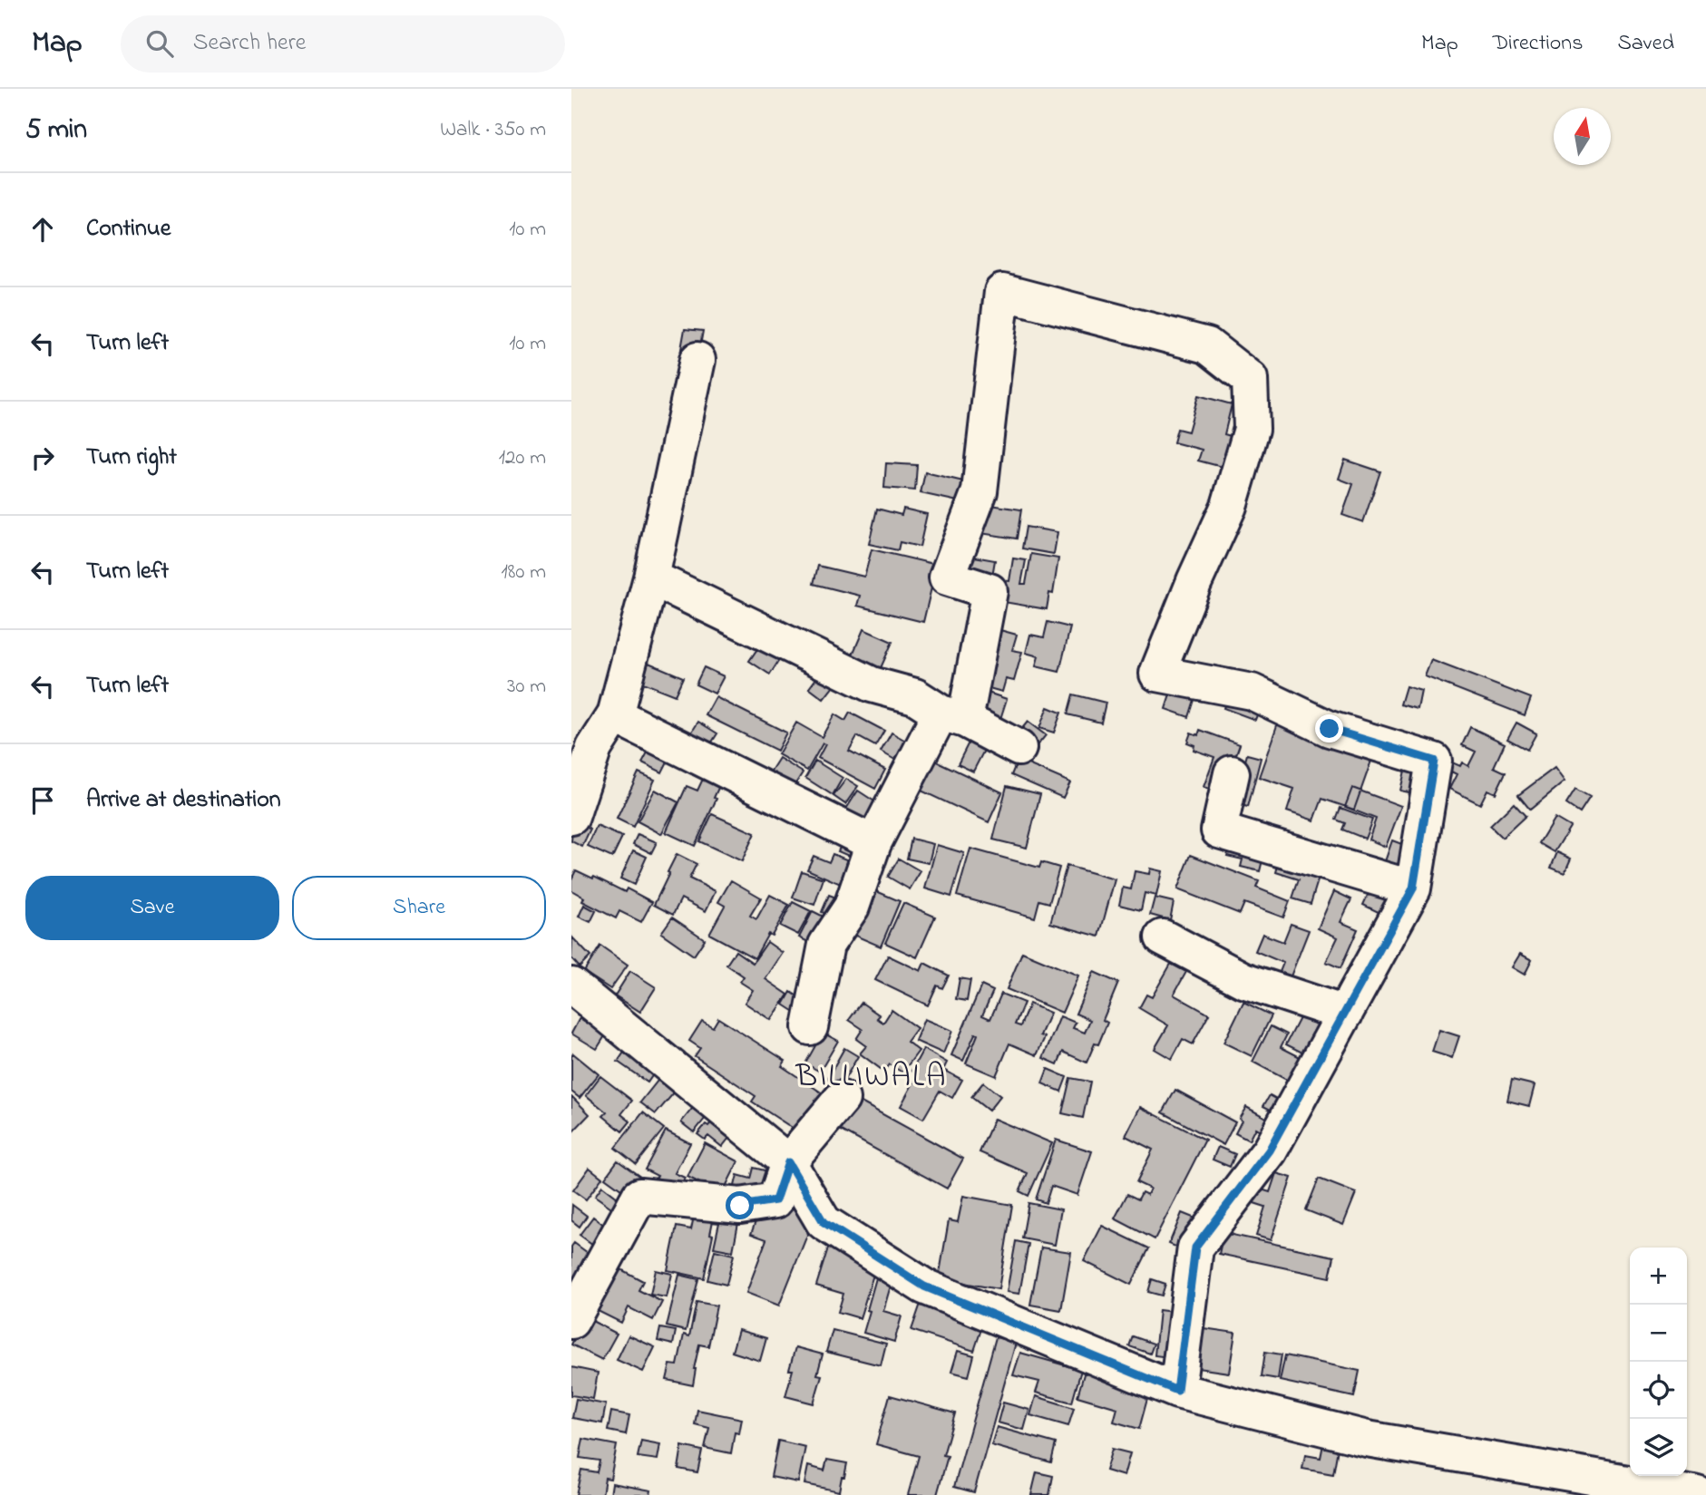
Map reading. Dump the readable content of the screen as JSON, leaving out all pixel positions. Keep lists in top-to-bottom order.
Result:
{
  "districts": ["BILLIWALA"],
  "north": "top",
  "page": {
    "header": "Map",
    "search": "Search here",
    "nav": ["Map", "Directions", "Saved"],
    "heading": ["5 min", "Walk · 350 m"],
    "list": [
      ["Continue", "10 m"],
      ["Turn left", "10 m"],
      ["Turn right", "120 m"],
      ["Turn left", "180 m"],
      ["Turn left", "30 m"],
      "Arrive at destination"
    ],
    "buttons": ["Save", "Share"],
    "map_buttons": ["+", "−"]
  }
}
